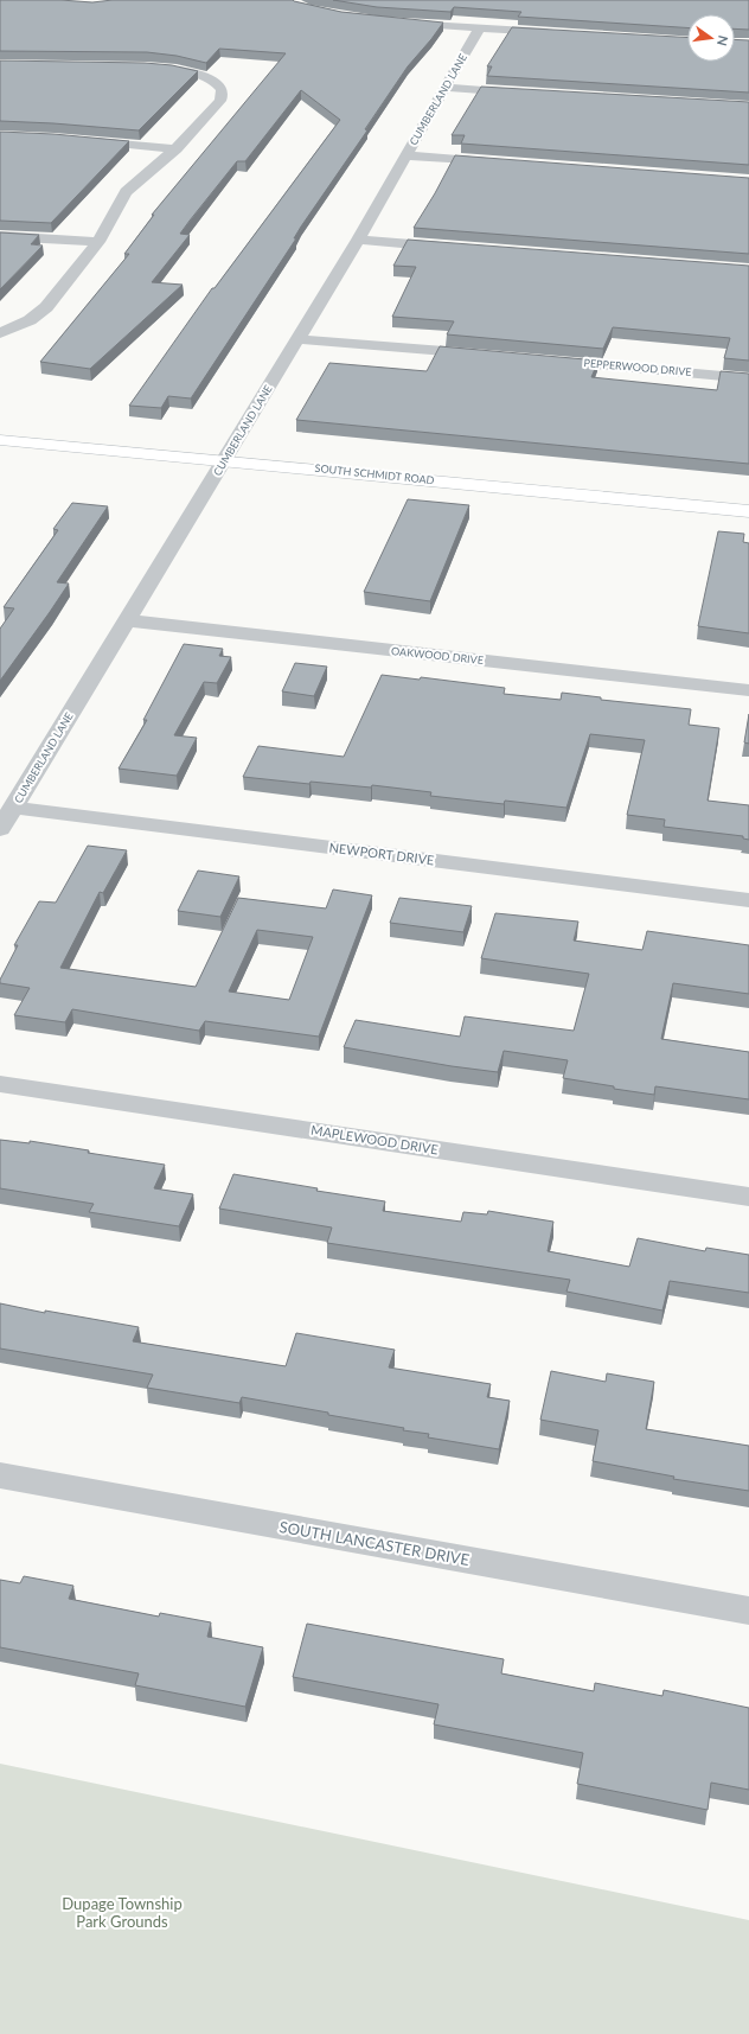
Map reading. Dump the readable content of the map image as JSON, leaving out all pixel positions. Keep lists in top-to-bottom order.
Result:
{
  "streets": {
    "street": [
      "CUMBERLAND LANE",
      "PEPPERWOOD DRIVE",
      "SOUTH SCHMIDT ROAD",
      "OAKWOOD DRIVE",
      "NEWPORT DRIVE",
      "MAPLEWOOD DRIVE",
      "SOUTH LANCASTER DRIVE"
    ]
  },
  "crossings": [
    ["CUMBERLAND LANE", "SOUTH SCHMIDT ROAD"],
    ["CUMBERLAND LANE", "OAKWOOD DRIVE"],
    ["CUMBERLAND LANE", "NEWPORT DRIVE"]
  ],
  "parks": ["Dupage Township Park Grounds"],
  "north": "right"
}
